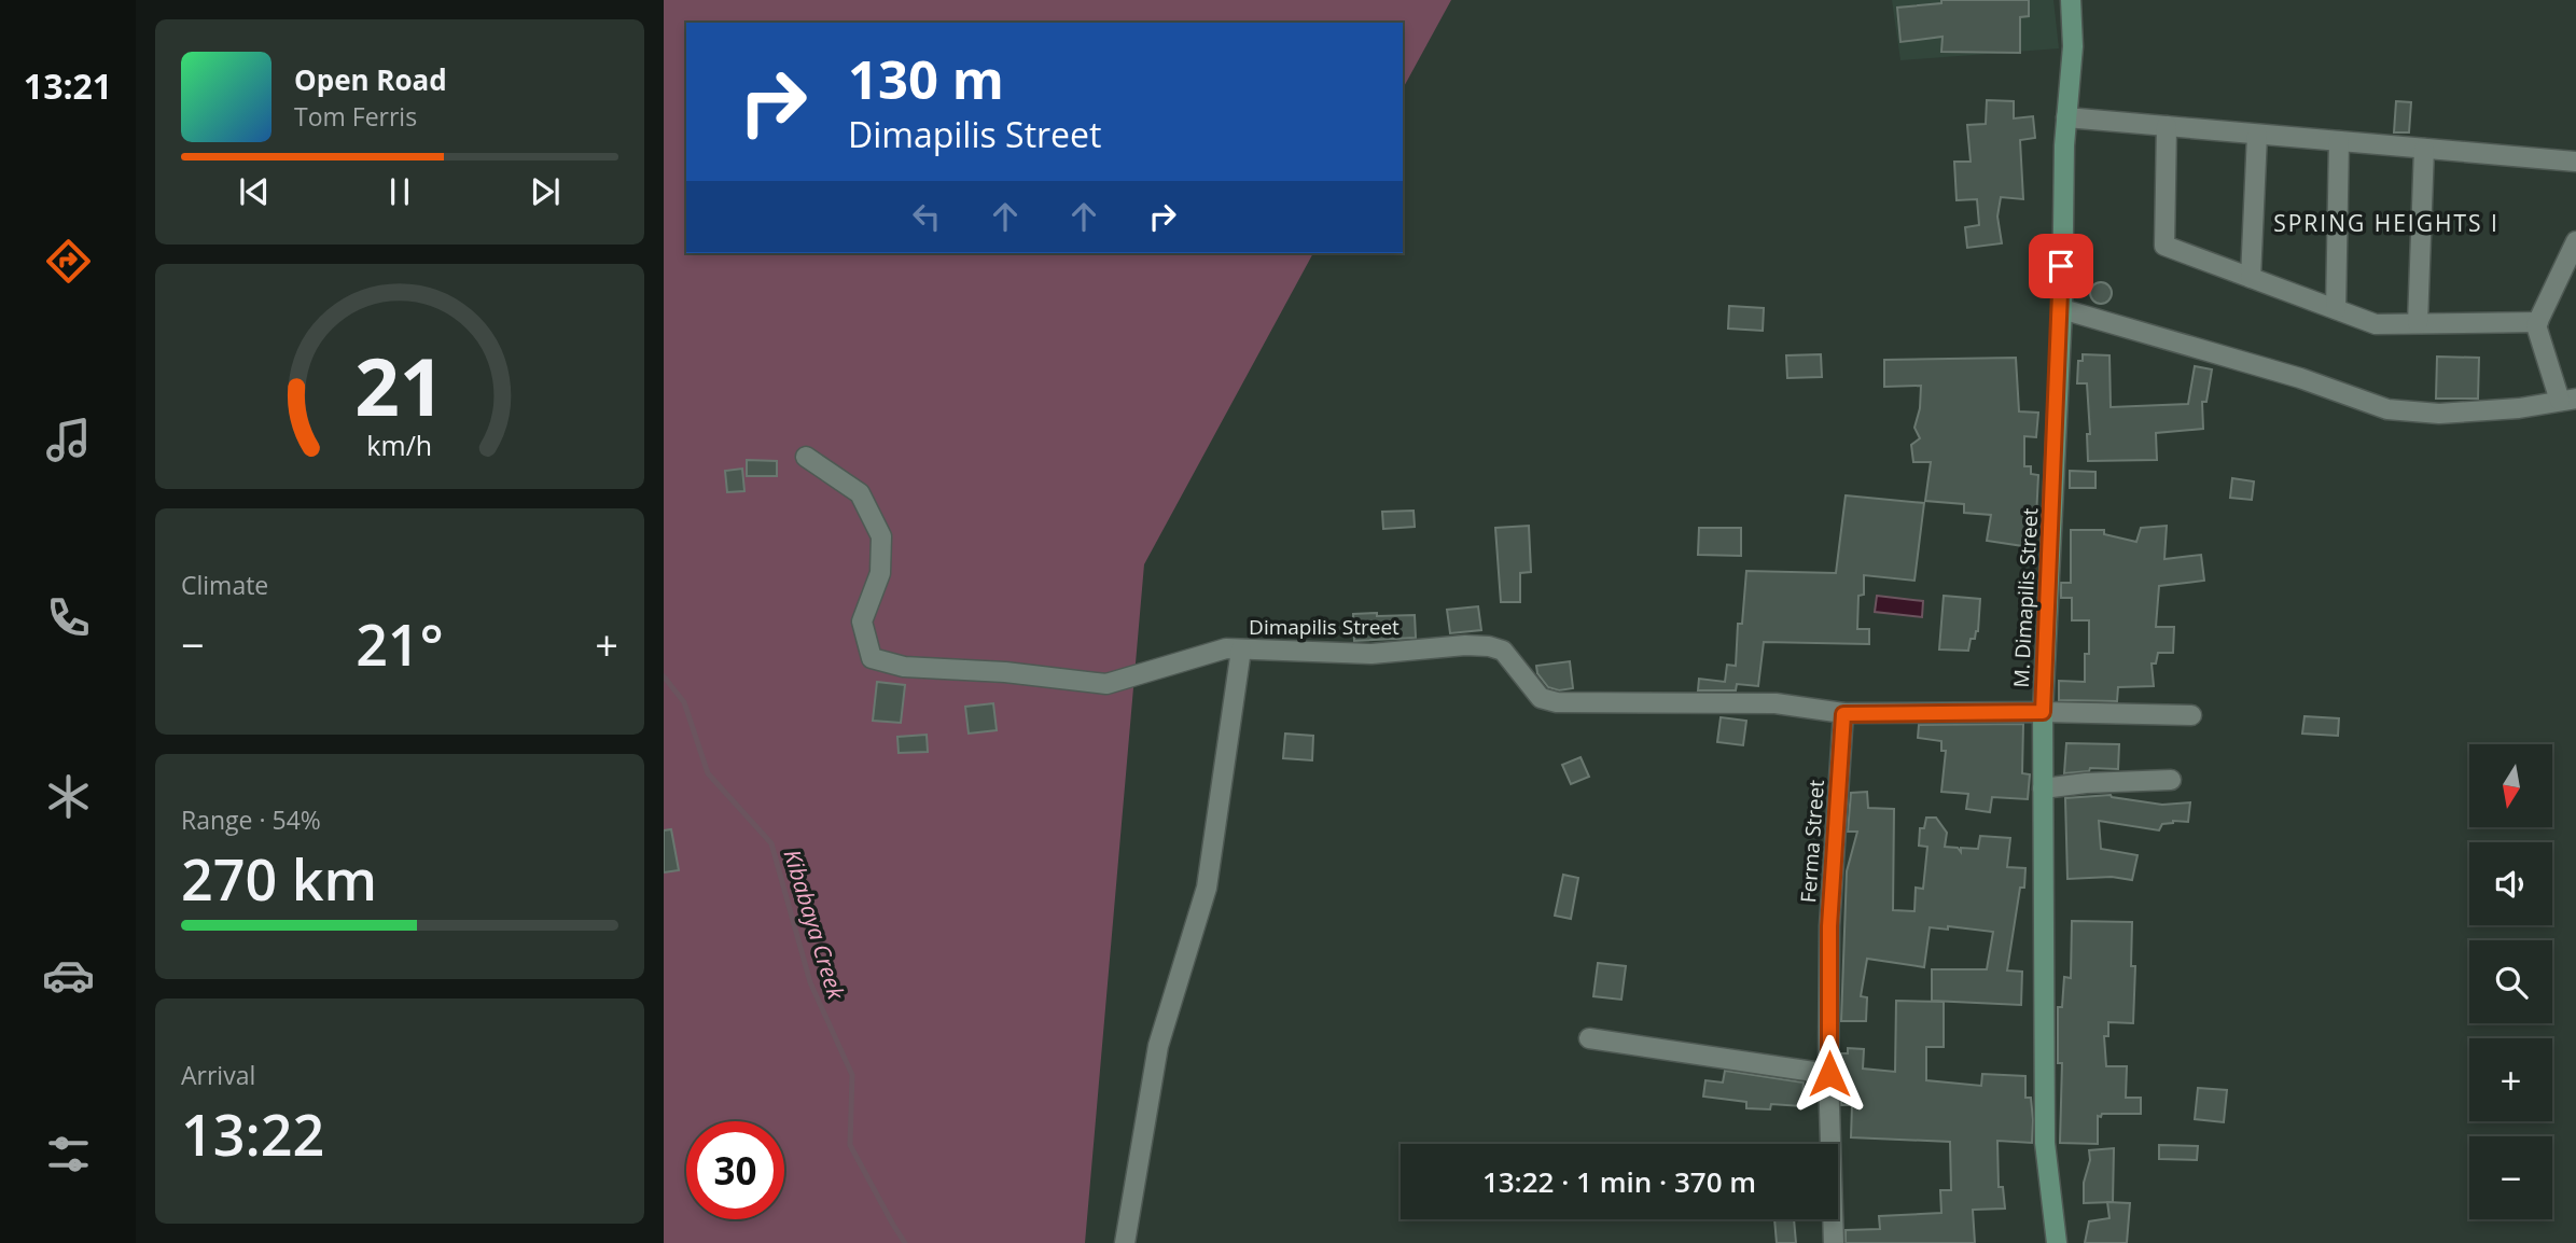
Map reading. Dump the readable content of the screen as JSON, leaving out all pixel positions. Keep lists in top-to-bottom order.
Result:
{
  "streets": {
    "main road": ["M. Dimapilis Street"],
    "street": ["Dimapilis Street", "Ferma Street"]
  },
  "crossings": [
    ["M. Dimapilis Street", "Dimapilis Street"],
    ["Dimapilis Street", "Ferma Street"]
  ],
  "districts": ["SPRING HEIGHTS I"],
  "water": ["Kibabaya Creek"],
  "north": "bottom",
  "page": {
    "tabs": "13:21",
    "turn": ["130 m", "Dimapilis Street"],
    "song": ["Open Road", "Tom Ferris"],
    "tile": [
      "Climate",
      ["Range · 54%", "270 km"],
      ["Arrival", "13:22"]
    ],
    "heat": ["−", "21°", "+"],
    "map_buttons": ["+", "−"],
    "limit": "30",
    "trip": "13:22 · 1 min · 370 m",
    "gauge": ["21", "km/h"]
  }
}
